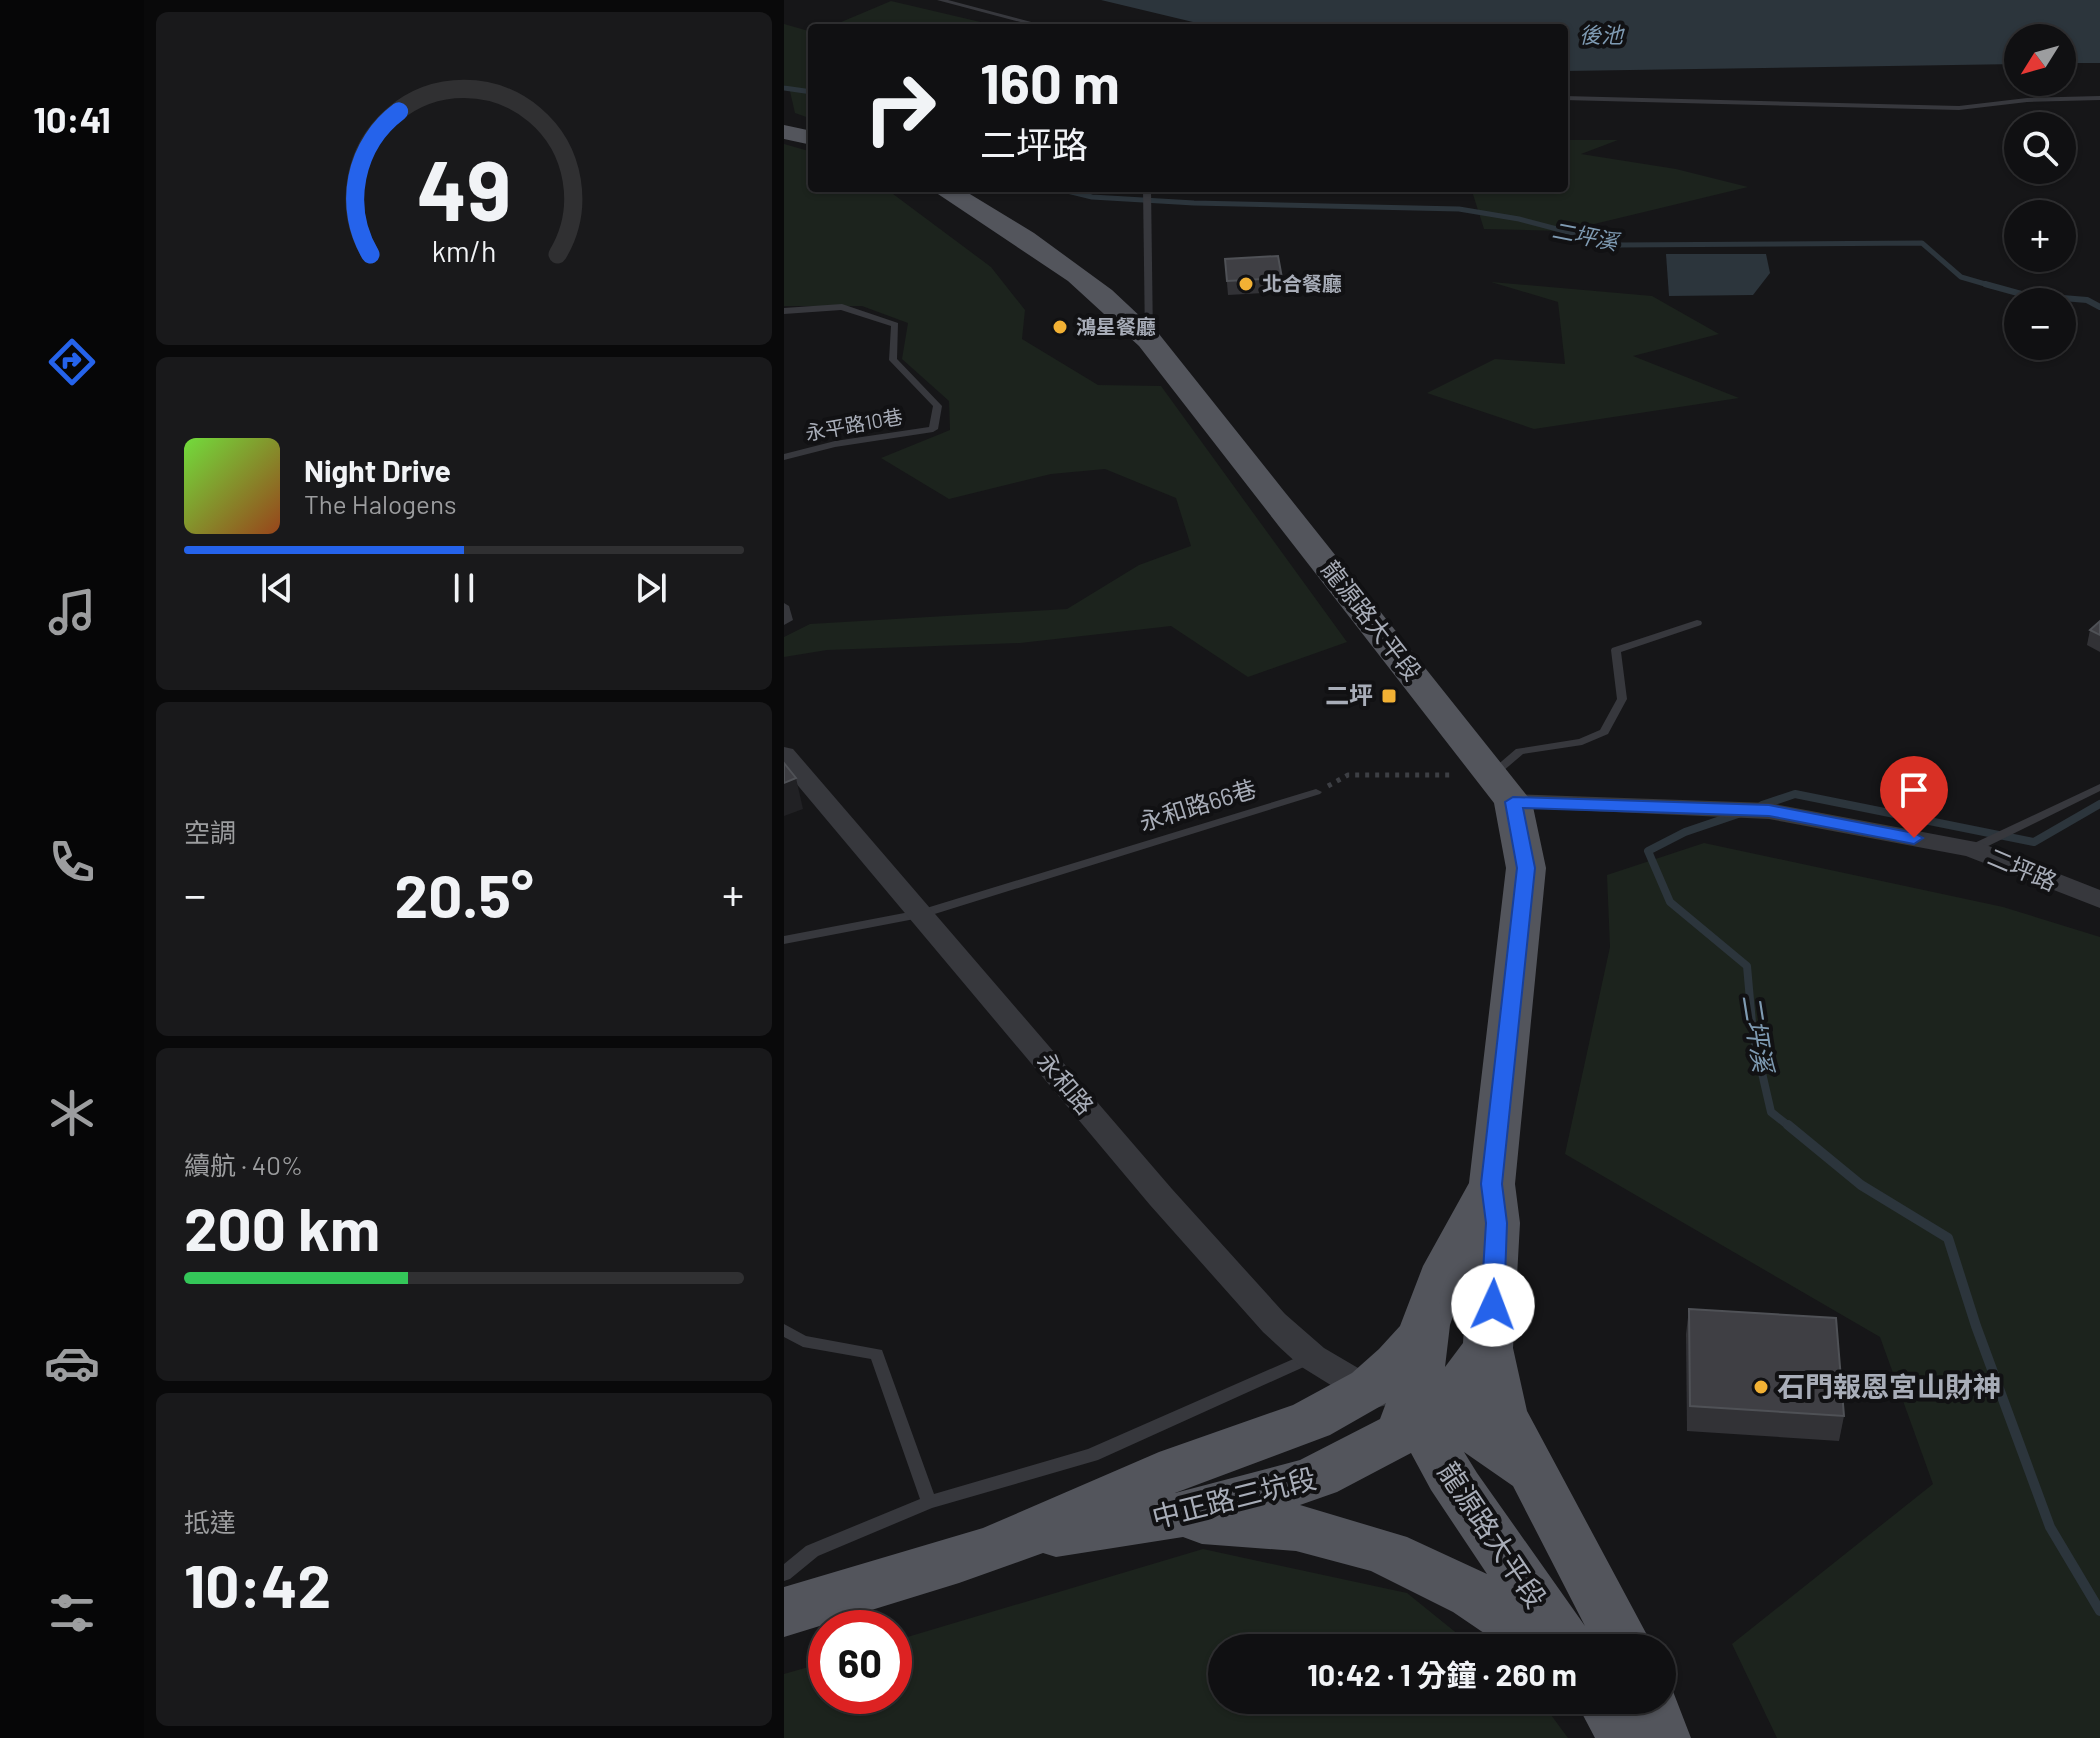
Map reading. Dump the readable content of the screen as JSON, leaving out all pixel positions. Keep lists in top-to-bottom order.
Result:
{
  "streets": {
    "main road": ["龍源路大平段", "中正路三坑段"],
    "street": ["二坪路", "永和路"],
    "lane": ["永平路10巷", "永和路66巷"]
  },
  "crossings": [
    ["龍源路大平段", "二坪路"],
    ["龍源路大平段", "永和路"],
    ["龍源路大平段", "中正路三坑段"],
    ["永和路66巷", "永和路"],
    ["永和路", "中正路三坑段"]
  ],
  "water": ["後池", "二坪溪"],
  "places": {
    "other": ["北合餐廳", "鴻星餐廳", "石門報恩宮山財神"],
    "transit": ["二坪"]
  },
  "north": "bottom left",
  "page": {
    "tabs": "10:41",
    "map_buttons": ["+", "−"],
    "turn": ["160 m", "二坪路"],
    "song": ["Night Drive", "The Halogens"],
    "tile": [
      "空調",
      ["續航 · 40%", "200 km"],
      ["抵達", "10:42"]
    ],
    "heat": ["−", "20.5°", "+"],
    "limit": "60",
    "trip": "10:42 · 1 分鐘 · 260 m",
    "gauge": ["49", "km/h"]
  }
}
